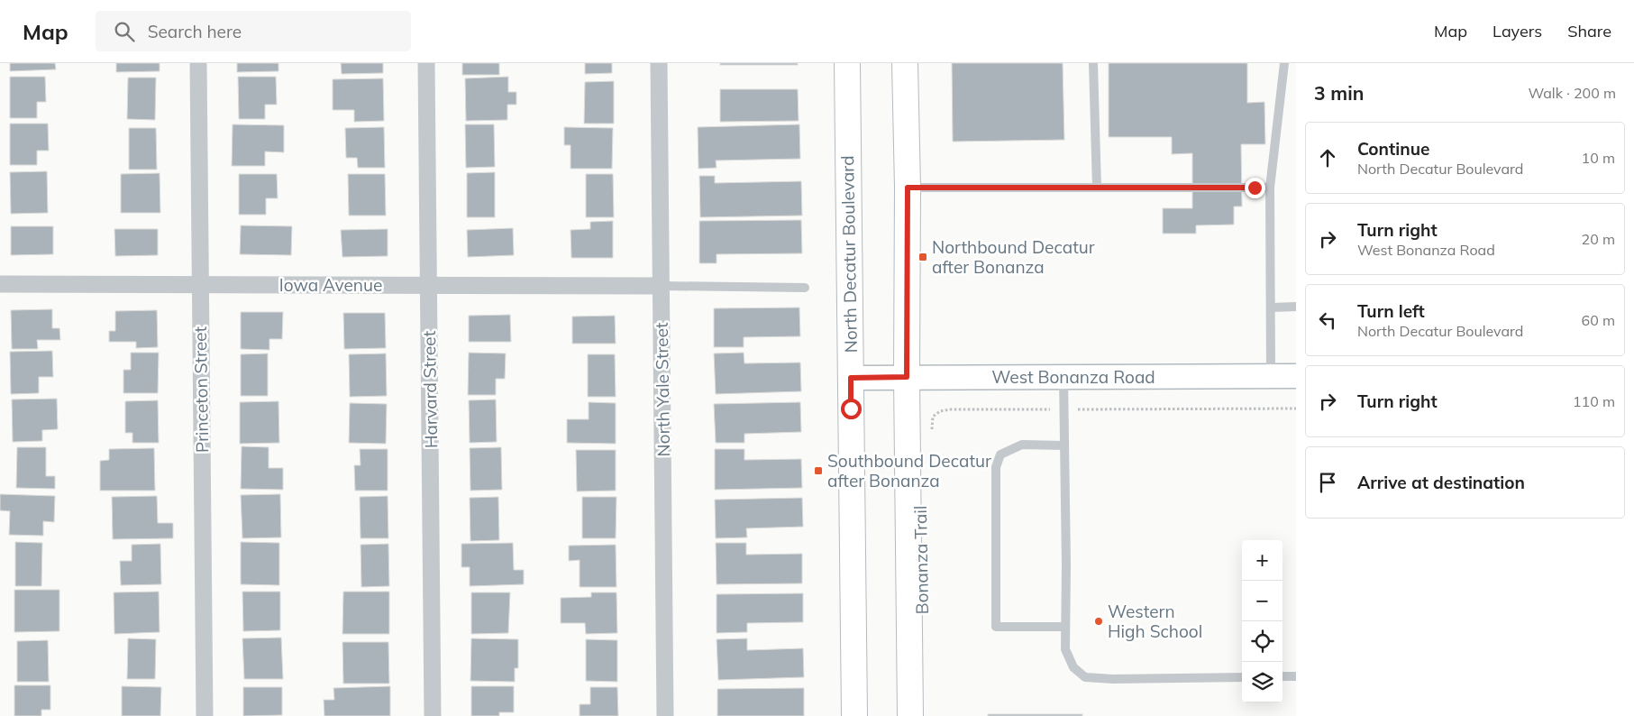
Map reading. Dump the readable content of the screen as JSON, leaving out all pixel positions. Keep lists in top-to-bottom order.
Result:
{
  "streets": {
    "main road": ["North Decatur Boulevard"],
    "street": [
      "Iowa Avenue",
      "West Bonanza Road",
      "Princeton Street",
      "Harvard Street",
      "North Yale Street"
    ]
  },
  "crossings": [
    ["North Decatur Boulevard", "West Bonanza Road"],
    ["Iowa Avenue", "Princeton Street"],
    ["Iowa Avenue", "Harvard Street"],
    ["Iowa Avenue", "North Yale Street"]
  ],
  "places": {
    "transit": ["Northbound Decatur after Bonanza", "Southbound Decatur after Bonanza"],
    "other": ["Western High School"]
  },
  "page": {
    "header": "Map",
    "search": "Search here",
    "nav": ["Map", "Layers", "Share"],
    "heading": ["3 min", "Walk · 200 m"],
    "list": [
      ["Continue", "North Decatur Boulevard", "10 m"],
      ["Turn right", "West Bonanza Road", "20 m"],
      ["Turn left", "North Decatur Boulevard", "60 m"],
      ["Turn right", "110 m"],
      "Arrive at destination"
    ],
    "map_buttons": ["+", "−"]
  }
}
